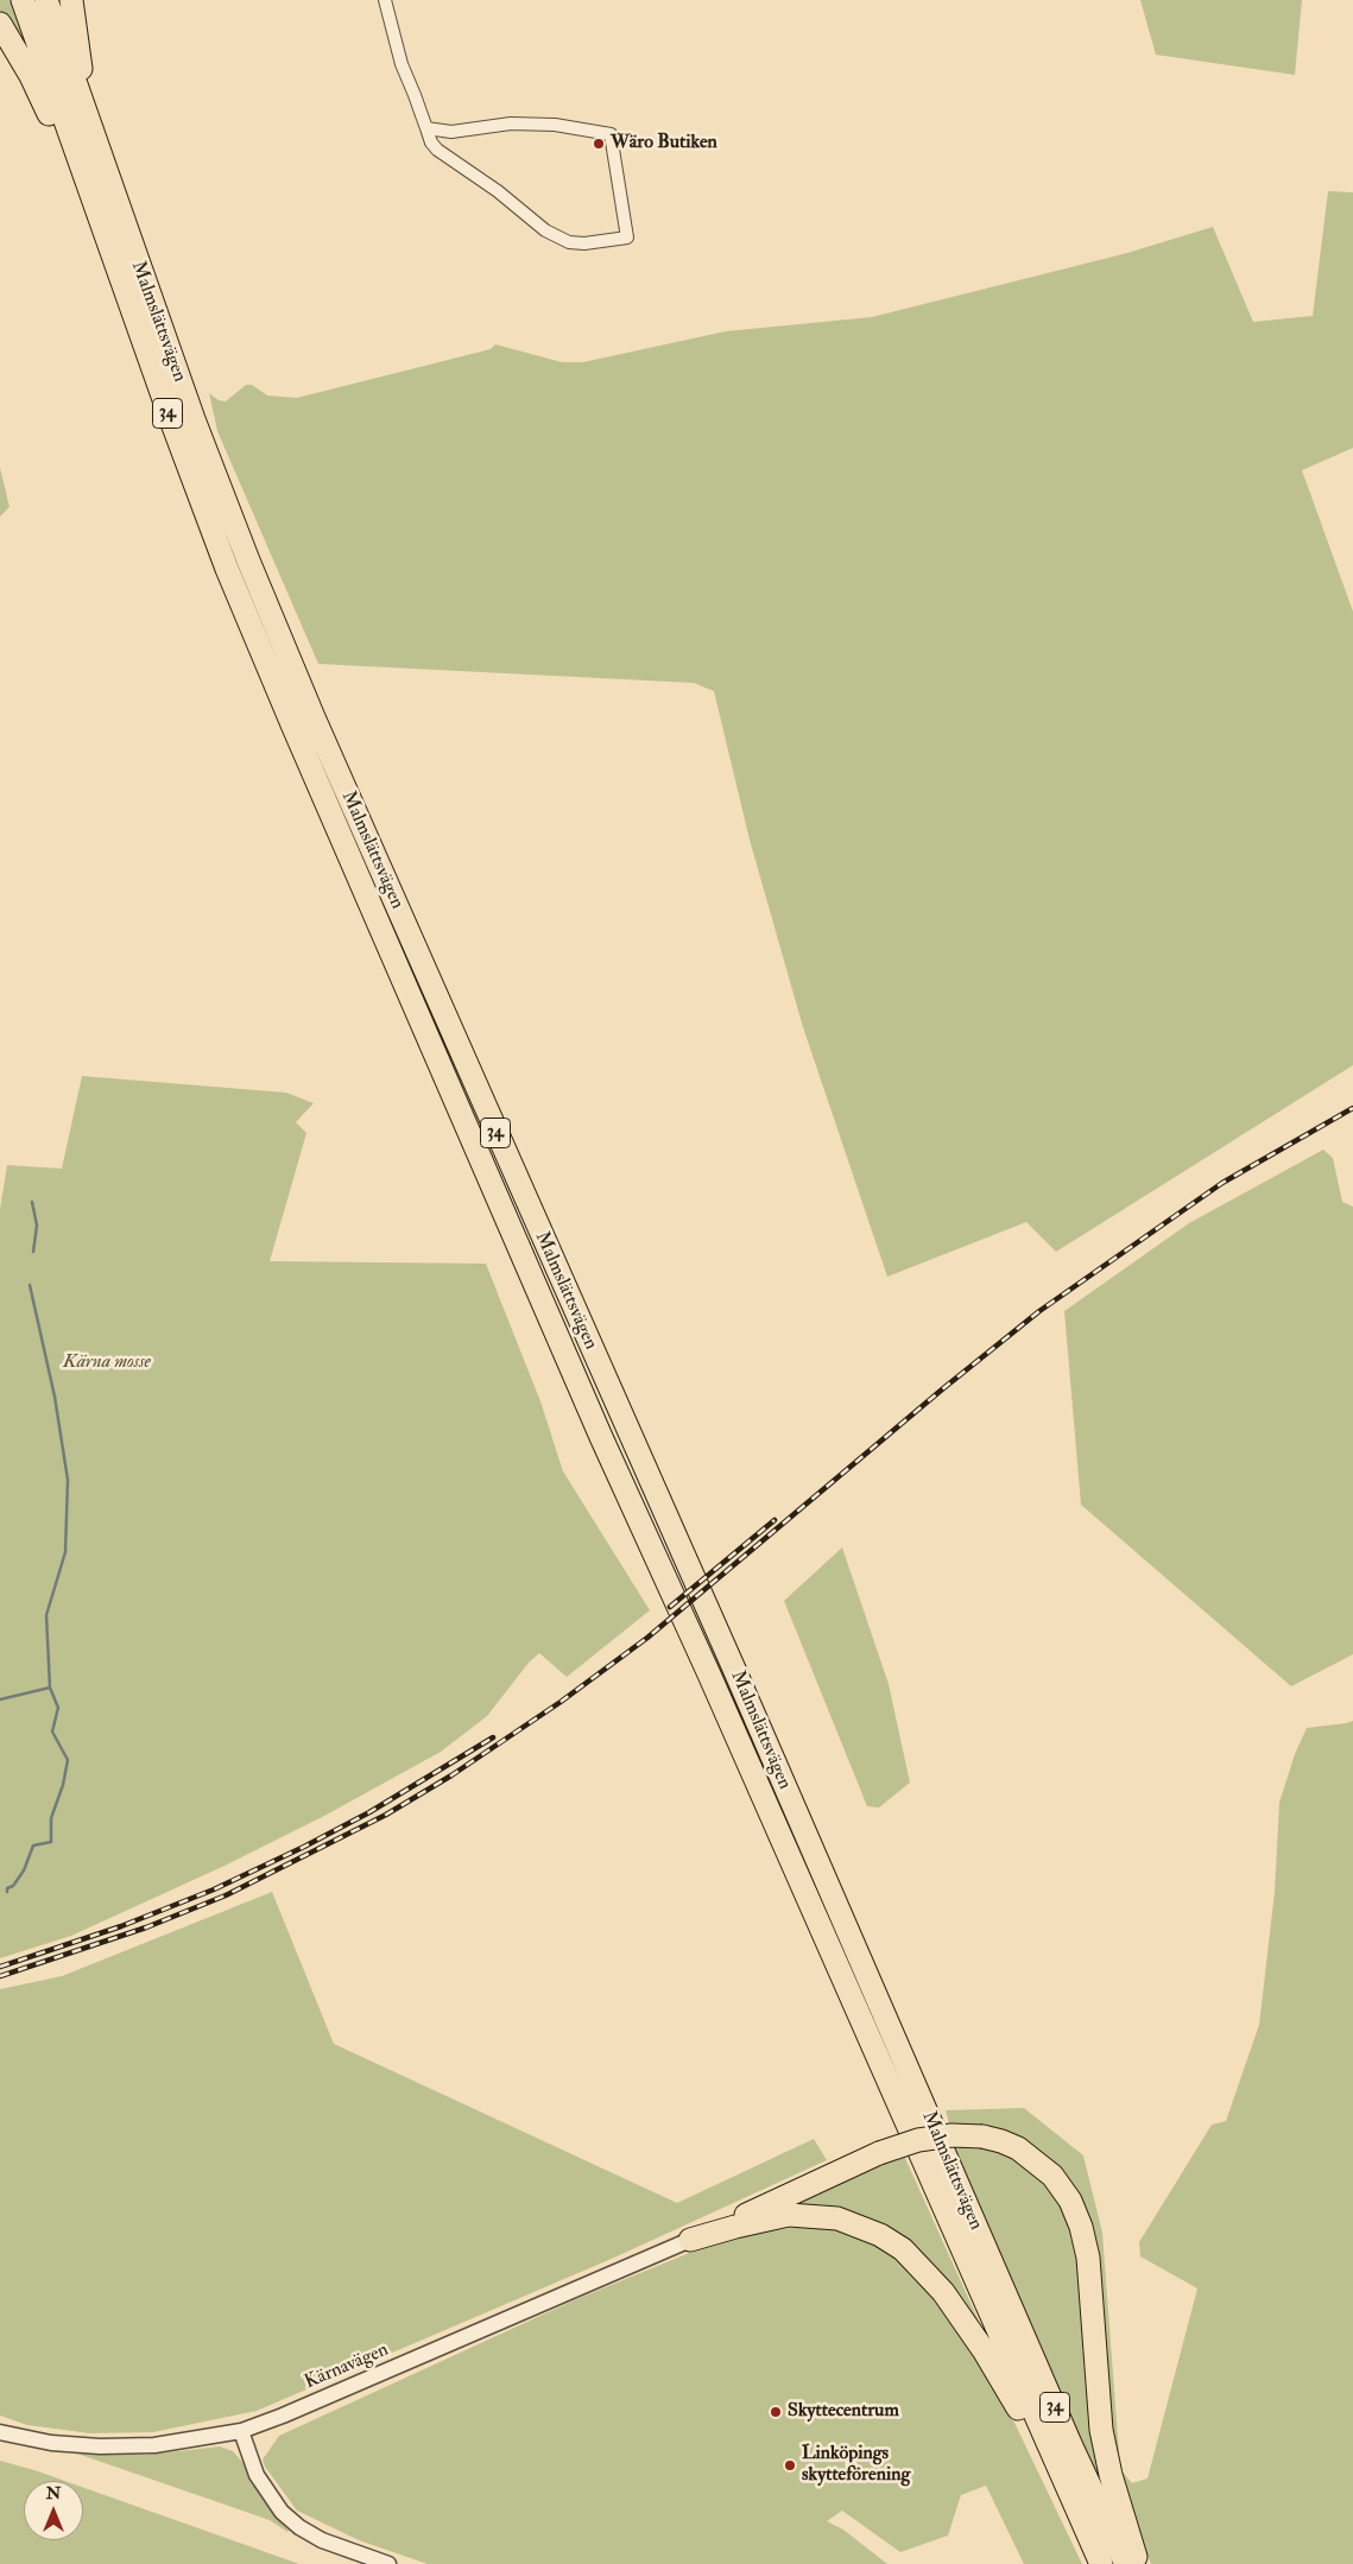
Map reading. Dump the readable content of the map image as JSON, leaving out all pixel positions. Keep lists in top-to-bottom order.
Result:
{
  "streets": {
    "highway": ["Malmslättsvägen", "34"],
    "street": ["Kärnavägen"]
  },
  "parks": ["Kärna mosse"],
  "places": ["Wäro Butiken", "Skyttecentrum", "Linköpings skytteförening"],
  "north": "top"
}
